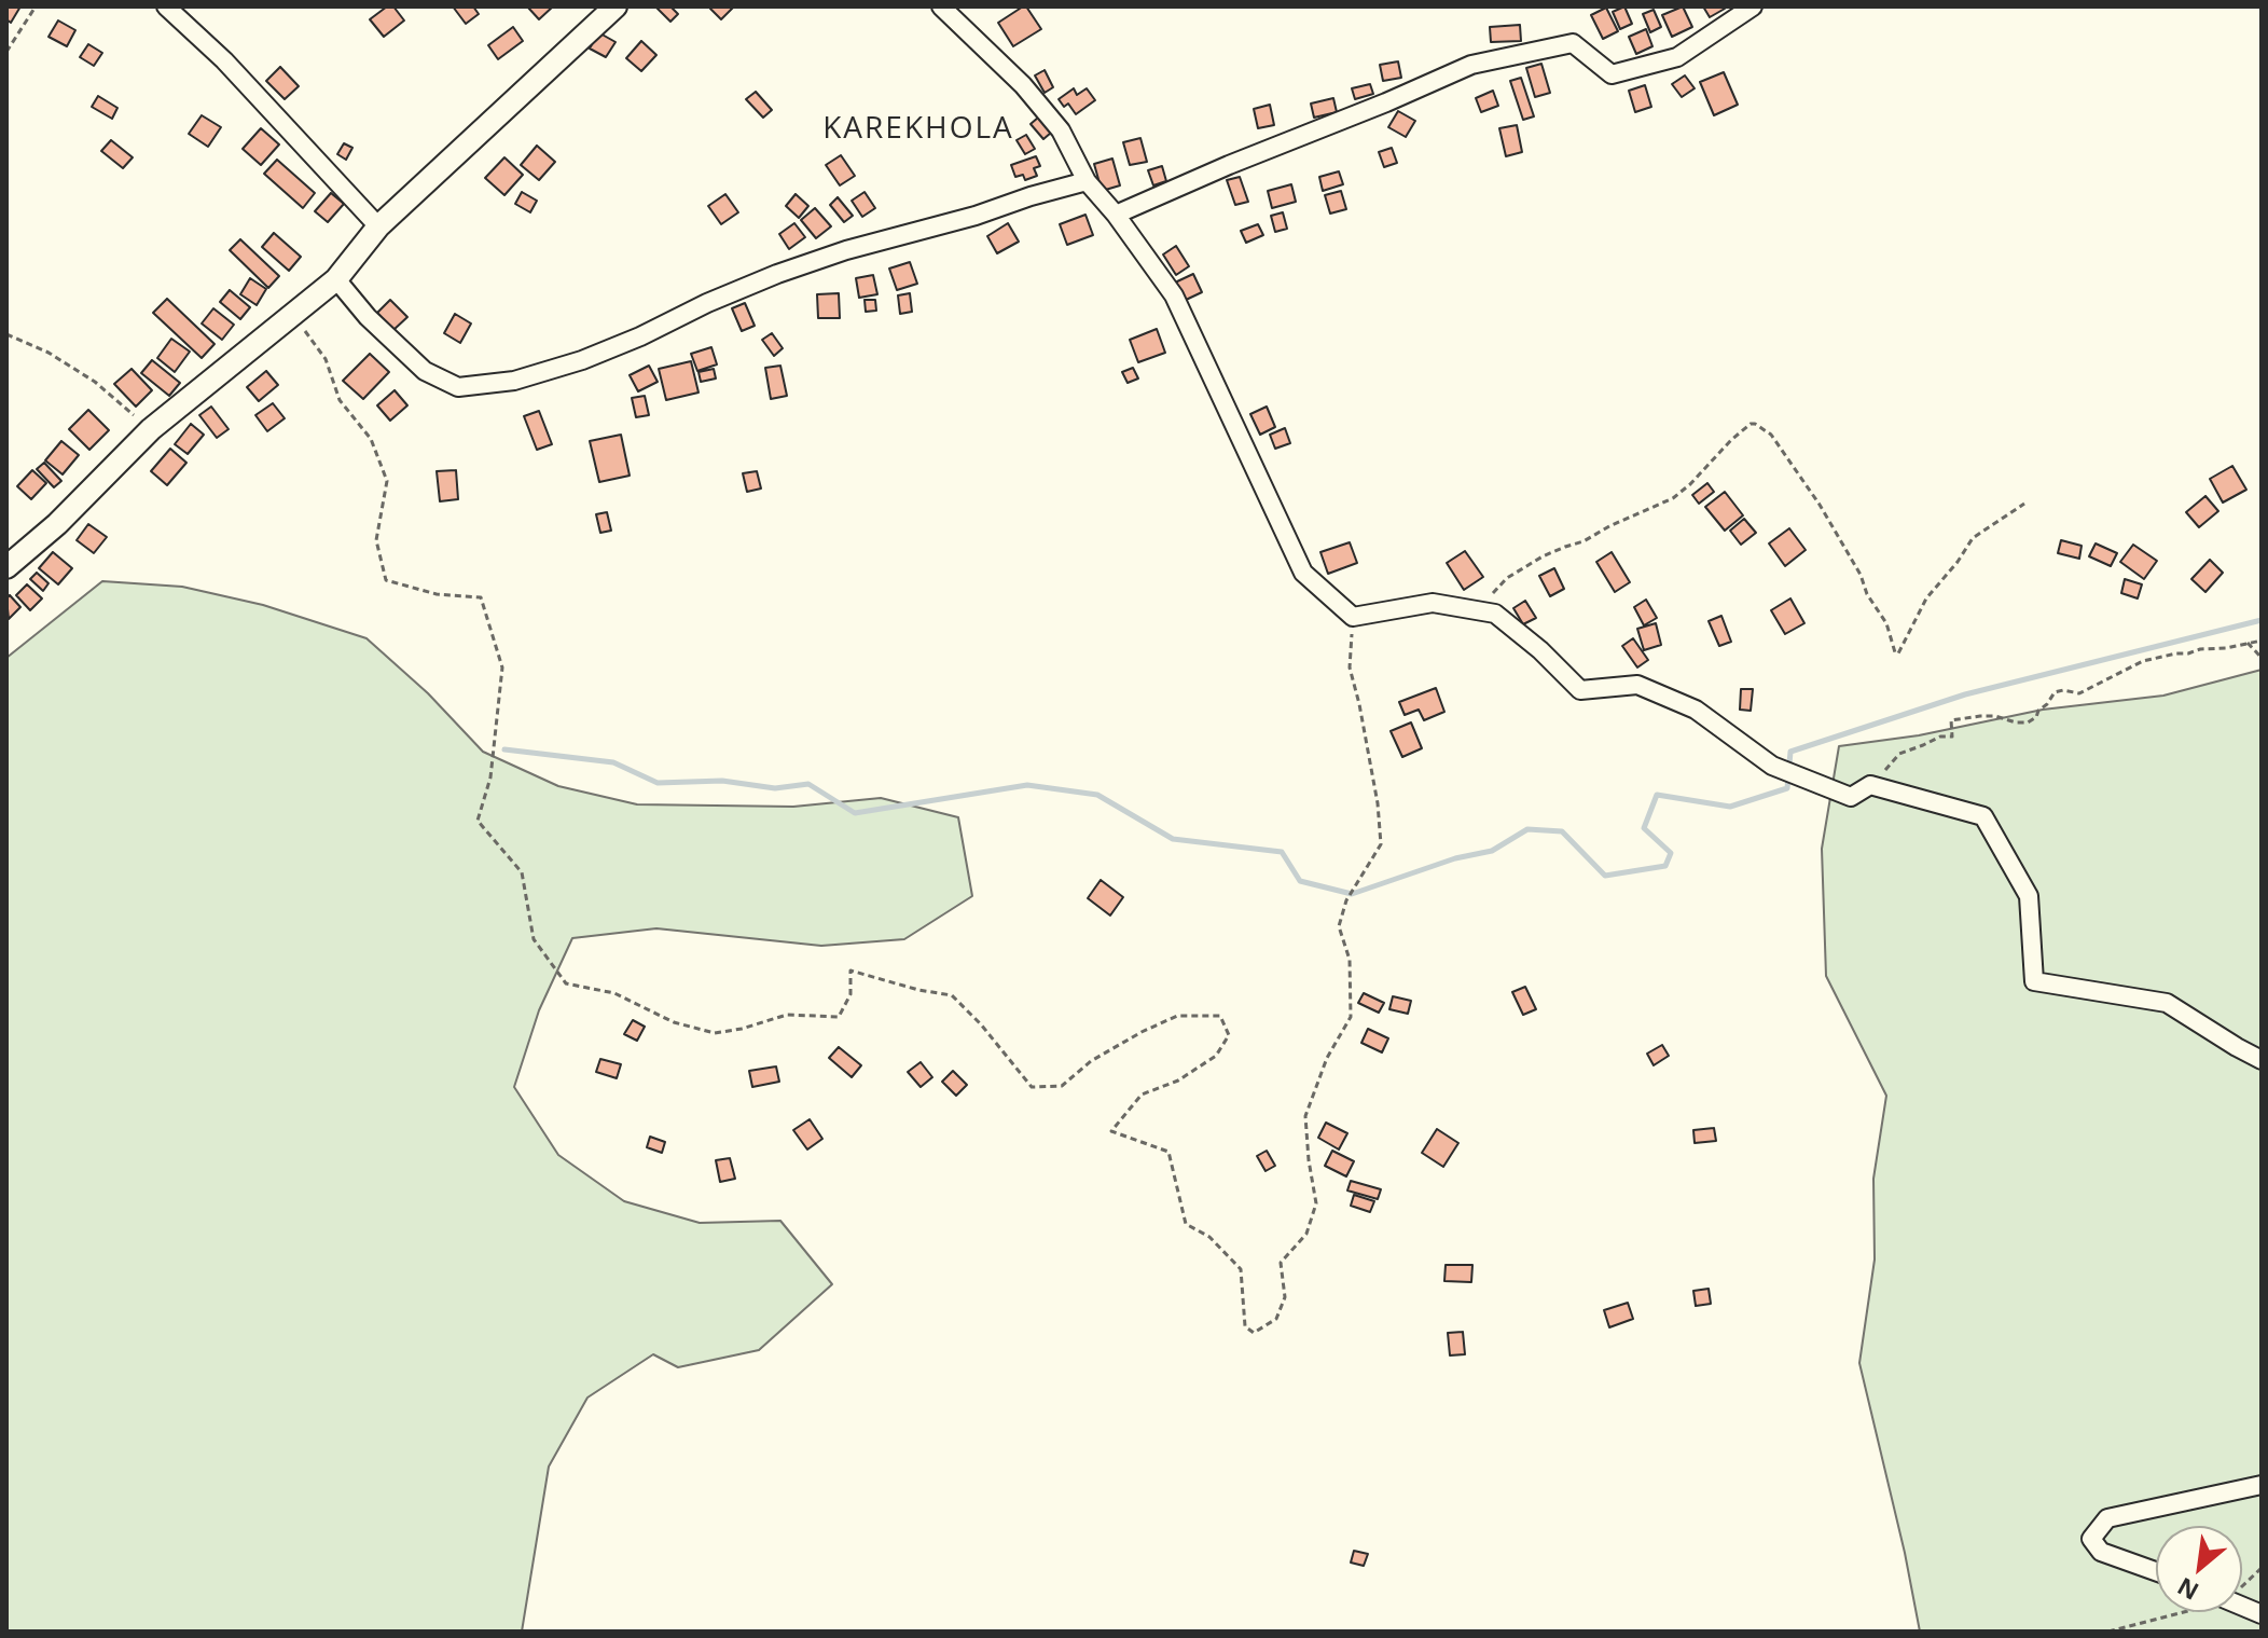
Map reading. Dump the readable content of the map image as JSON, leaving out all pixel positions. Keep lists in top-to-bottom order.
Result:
{
  "districts": ["KAREKHOLA"],
  "north": "bottom left"
}
